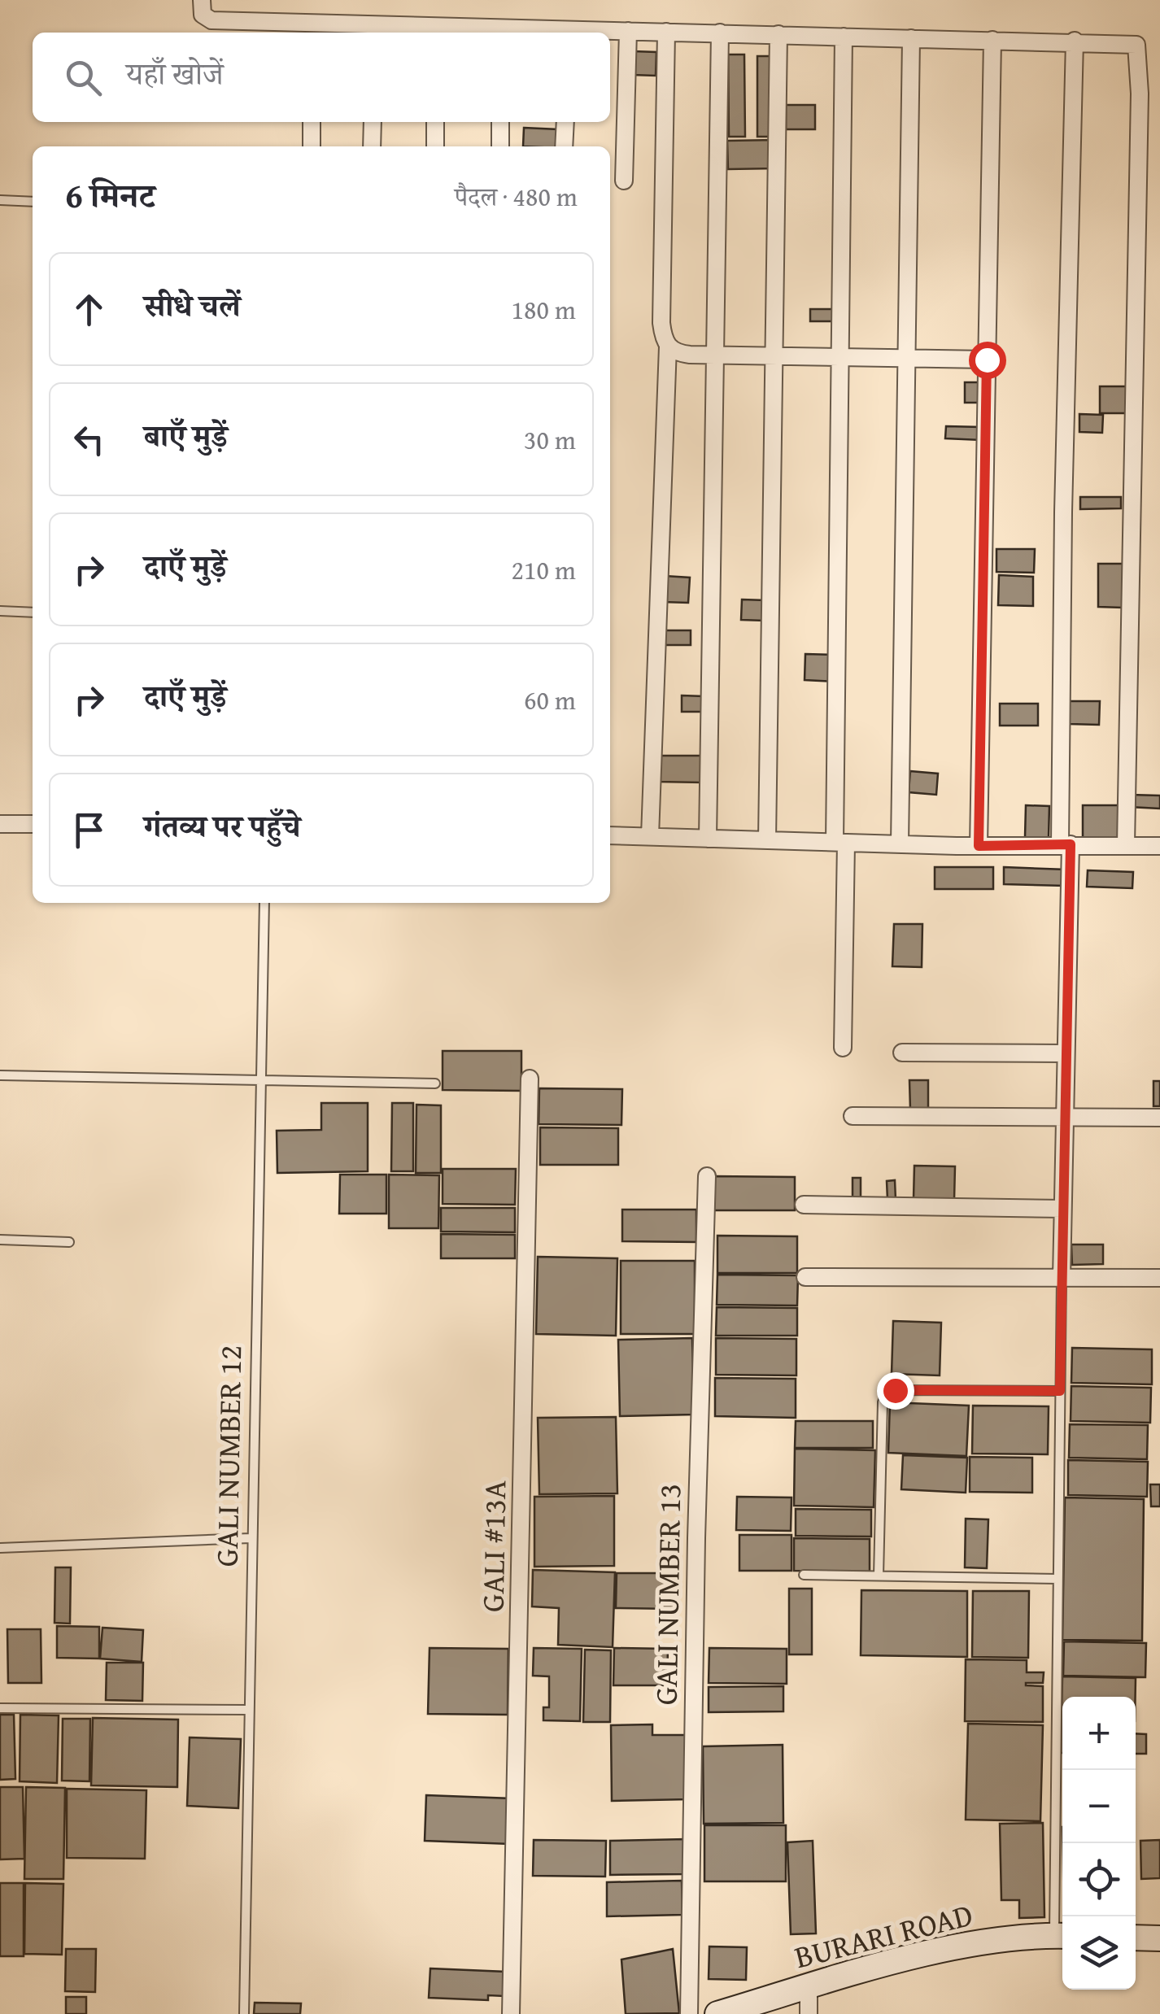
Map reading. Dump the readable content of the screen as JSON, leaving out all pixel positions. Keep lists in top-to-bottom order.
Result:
{
  "streets": {
    "main road": ["BURARI ROAD"],
    "street": ["GALI #13A", "GALI NUMBER 13"],
    "lane": ["GALI NUMBER 12"]
  },
  "page": {
    "search": "यहाँ खोजें",
    "heading": ["6 मिनट", "पैदल · 480 m"],
    "list": [
      ["सीधे चलें", "180 m"],
      ["बाएँ मुड़ें", "30 m"],
      ["दाएँ मुड़ें", "210 m"],
      ["दाएँ मुड़ें", "60 m"],
      "गंतव्य पर पहुँचे"
    ],
    "map_buttons": ["+", "−"]
  }
}
